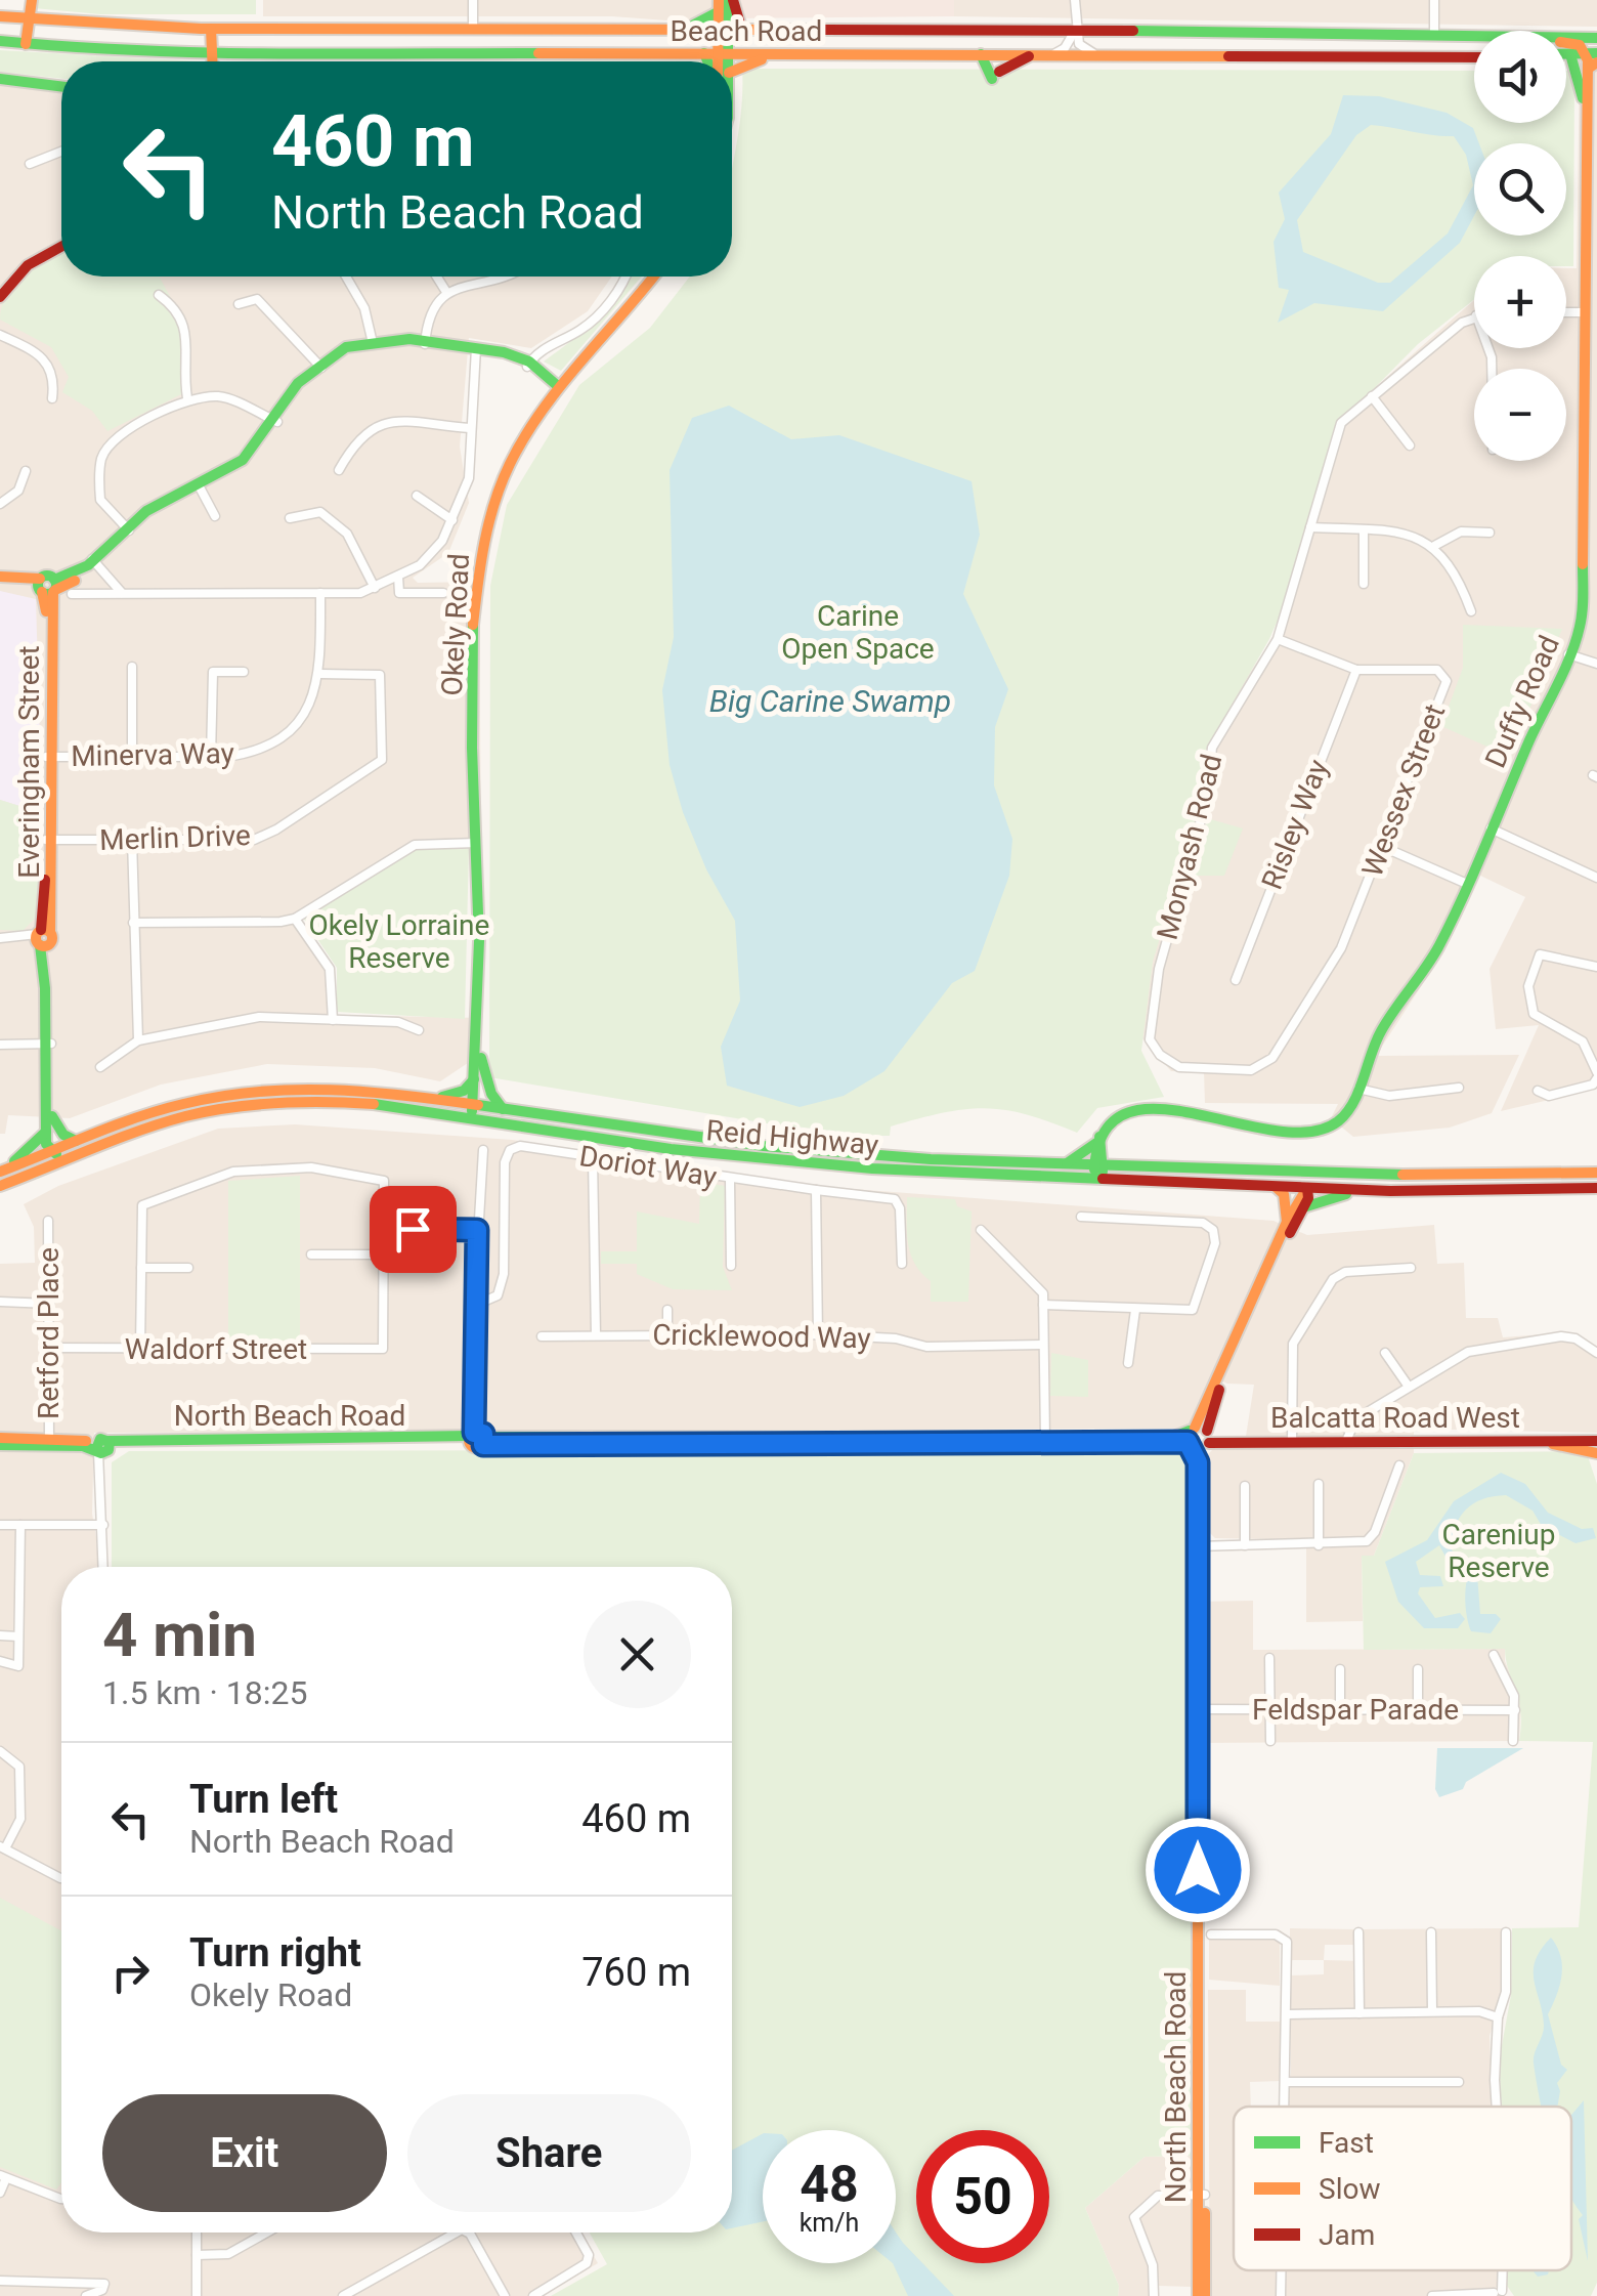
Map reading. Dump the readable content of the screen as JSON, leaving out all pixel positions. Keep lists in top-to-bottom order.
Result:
{
  "streets": {
    "main road": [
      "Beach Road",
      "Okely Road",
      "Duffy Road",
      "Everingham Street",
      "Reid Highway",
      "North Beach Road",
      "Balcatta Road West"
    ],
    "street": [
      "Minerva Way",
      "Wessex Street",
      "Risley Way",
      "Merlin Drive",
      "Monyash Road",
      "Doriot Way",
      "Retford Place",
      "Cricklewood Way",
      "Waldorf Street",
      "Feldspar Parade"
    ]
  },
  "crossings": [
    ["Okely Road", "Reid Highway"],
    ["Duffy Road", "Reid Highway"],
    ["Minerva Way", "Everingham Street"],
    ["Minerva Way", "Merlin Drive"],
    ["Everingham Street", "Merlin Drive"],
    ["Everingham Street", "Reid Highway"],
    ["Wessex Street", "Risley Way"],
    ["Wessex Street", "Monyash Road"],
    ["Retford Place", "Waldorf Street"],
    ["Retford Place", "North Beach Road"],
    ["North Beach Road", "Balcatta Road West"],
    ["North Beach Road", "Feldspar Parade"]
  ],
  "water": ["Big Carine Swamp"],
  "parks": ["Carine Open Space", "Okely Lorraine Reserve", "Careniup Reserve"],
  "legend": ["Fast", "Slow", "Jam"],
  "page": {
    "map_buttons": ["+", "−"],
    "turn": ["460 m", "North Beach Road"],
    "heading": ["4 min", "1.5 km · 18:25"],
    "list": [
      {
        "name": "Turn left",
        "note": "North Beach Road",
        "value": "460 m"
      },
      {
        "name": "Turn right",
        "note": "Okely Road",
        "value": "760 m"
      }
    ],
    "buttons": ["Exit", "Share"],
    "speed": "48 km/h",
    "limit": "50"
  }
}
